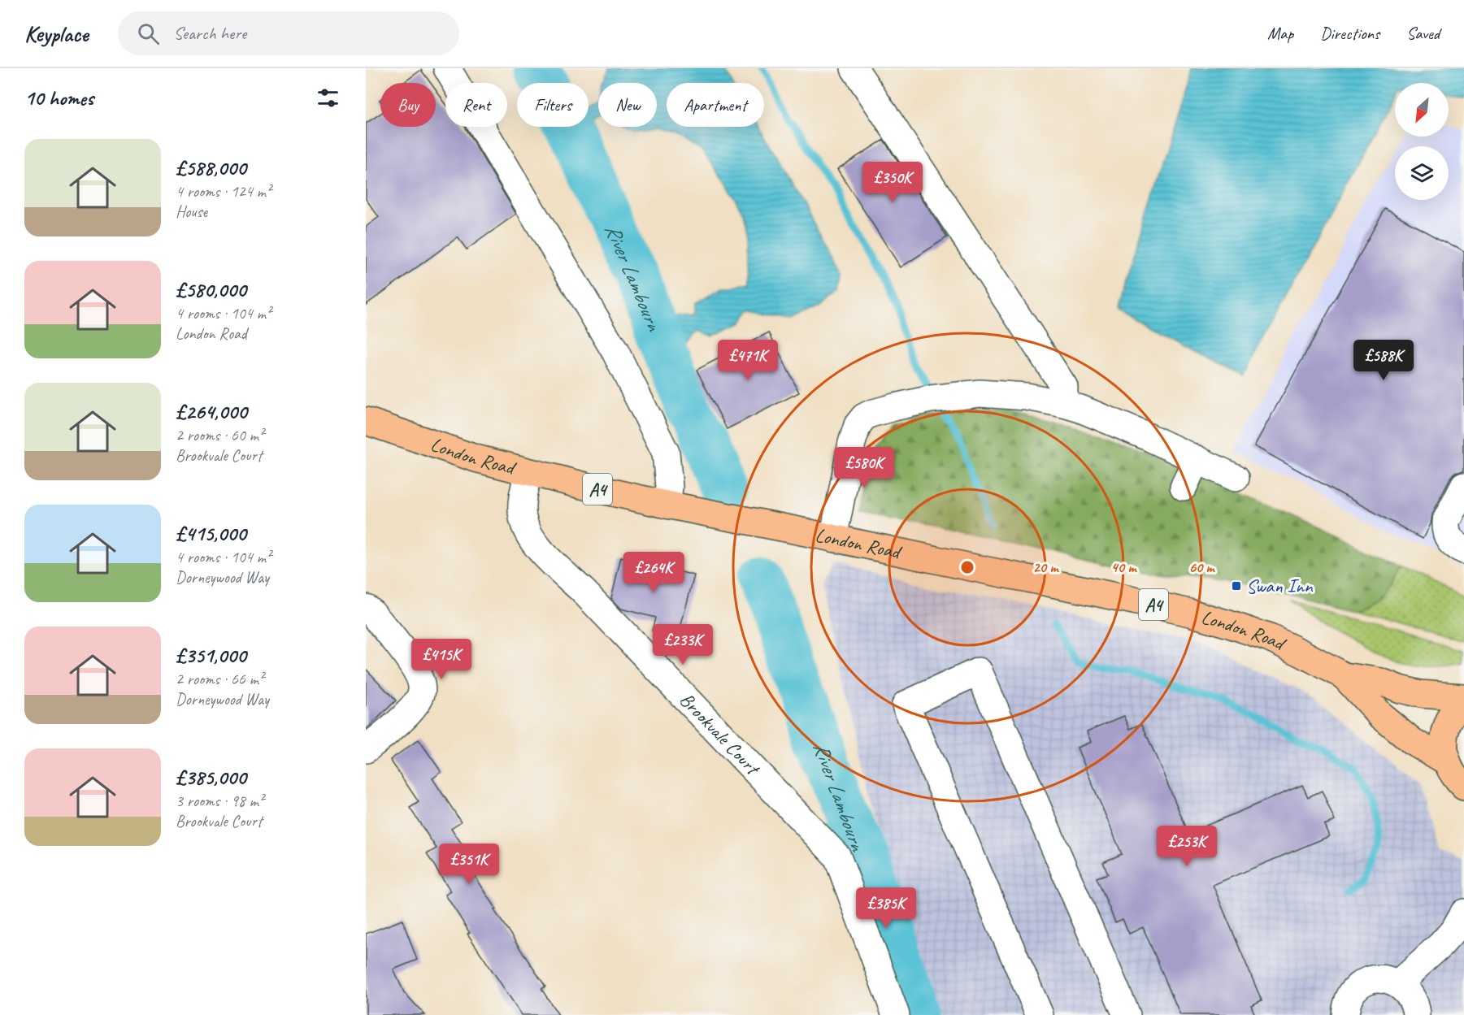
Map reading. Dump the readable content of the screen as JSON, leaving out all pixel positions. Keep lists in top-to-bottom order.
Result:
{
  "streets": {
    "main road": ["London Road", "A4"],
    "street": ["Brookvale Court"]
  },
  "crossings": [
    ["London Road", "A4"],
    ["London Road", "Brookvale Court"]
  ],
  "water": ["River Lambourn"],
  "places": {
    "transit": ["Swan Inn"]
  },
  "north": "bottom left",
  "page": {
    "header": "Keyplace",
    "search": "Search here",
    "nav": ["Map", "Directions", "Saved"],
    "heading": "10 homes",
    "chip": [
      "Buy",
      "Rent",
      "Filters",
      "New",
      "Apartment"
    ],
    "list": [
      {
        "name": "£588,000",
        "note": "4 rooms · 124 m² · House"
      },
      {
        "name": "£580,000",
        "note": "4 rooms · 104 m² · London Road"
      },
      {
        "name": "£264,000",
        "note": "2 rooms · 60 m² · Brookvale Court"
      },
      {
        "name": "£415,000",
        "note": "4 rooms · 104 m² · Dorneywood Way"
      },
      {
        "name": "£351,000",
        "note": "2 rooms · 66 m² · Dorneywood Way"
      },
      {
        "name": "£385,000",
        "note": "3 rooms · 98 m² · Brookvale Court"
      }
    ],
    "price": [
      "£350K",
      "£471K",
      "£588K",
      "£580K",
      "£264K",
      "£233K",
      "£415K",
      "£253K",
      "£351K",
      "£385K"
    ]
  },
  "rings": ["20 m", "40 m", "60 m"]
}
